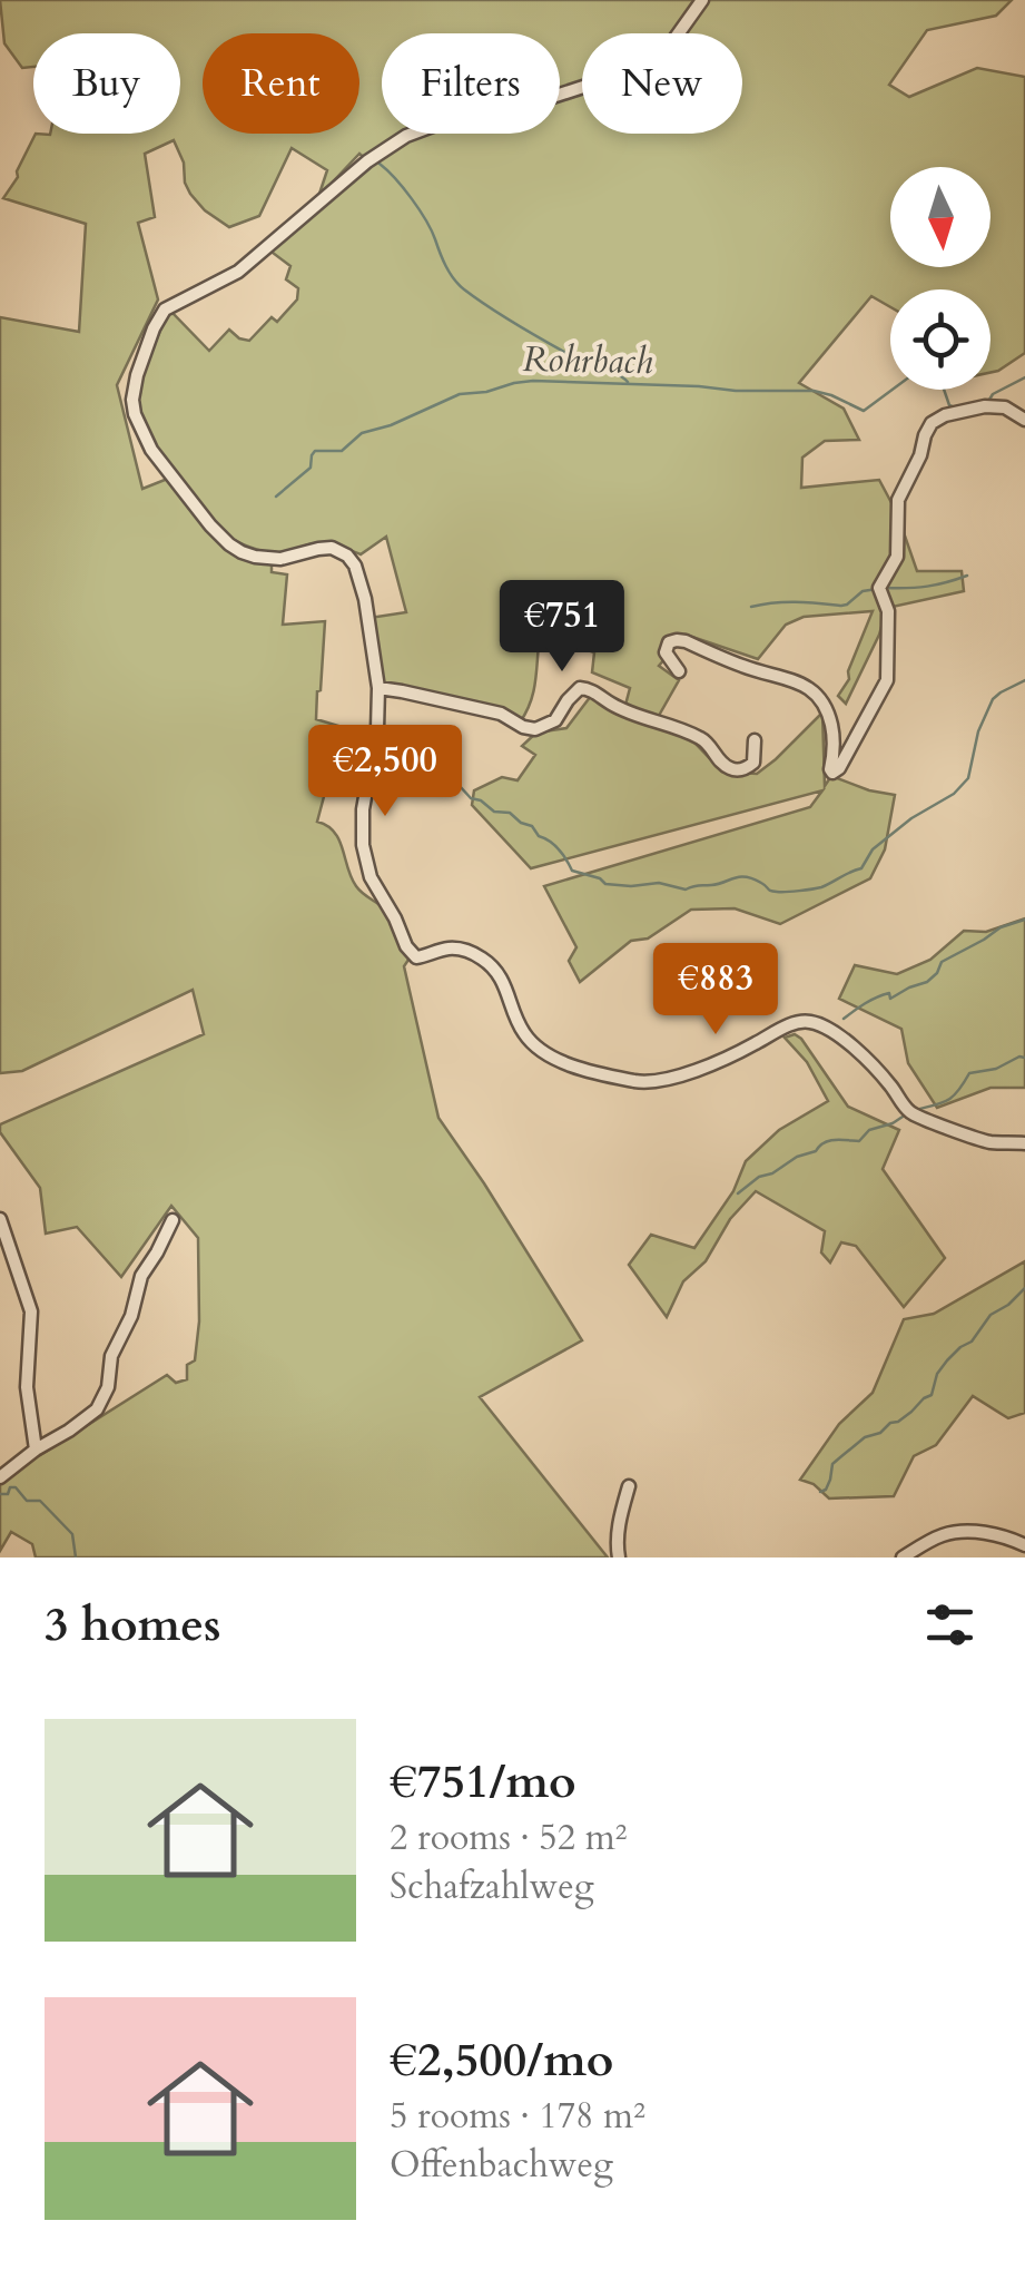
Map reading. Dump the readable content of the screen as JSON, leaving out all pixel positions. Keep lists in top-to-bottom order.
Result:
{
  "water": ["Rohrbach"],
  "north": "bottom",
  "page": {
    "chip": [
      "Buy",
      "Rent",
      "Filters",
      "New"
    ],
    "price": ["€751", "€2,500", "€883"],
    "heading": "3 homes",
    "list": [
      {
        "name": "€751/mo",
        "note": "2 rooms · 52 m² · Schafzahlweg"
      },
      {
        "name": "€2,500/mo",
        "note": "5 rooms · 178 m² · Offenbachweg"
      }
    ]
  }
}
